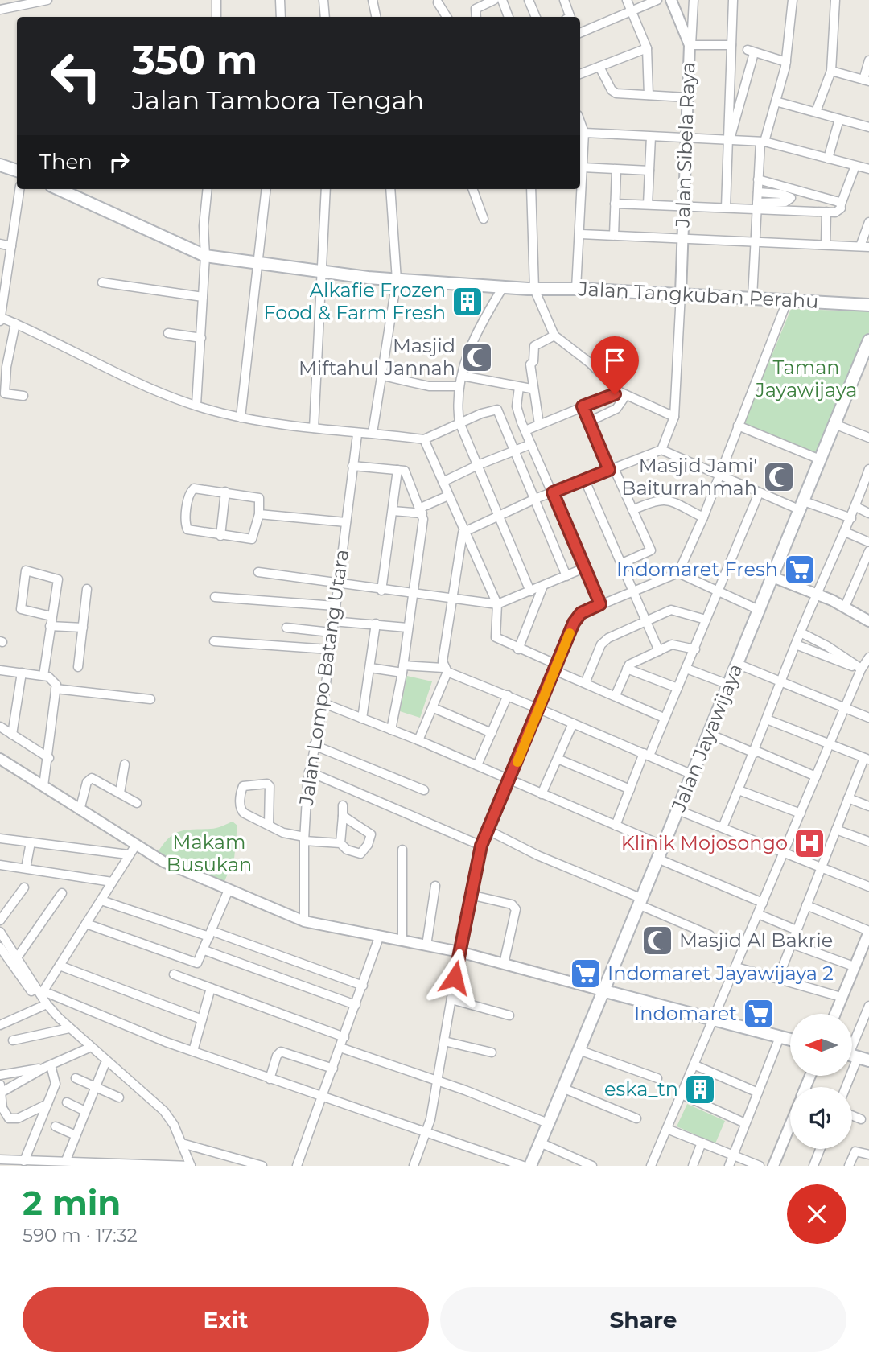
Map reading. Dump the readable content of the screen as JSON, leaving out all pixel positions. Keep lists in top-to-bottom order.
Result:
{
  "streets": {
    "main road": ["Jalan Tangkuban Perahu", "Jalan Jayawijaya"],
    "street": ["Jalan Sibela Raya", "Jalan Lompo Batang Utara"]
  },
  "crossings": [
    ["Jalan Sibela Raya", "Jalan Tangkuban Perahu"]
  ],
  "parks": ["Taman Jayawijaya", "Makam Busukan"],
  "places": {
    "building": ["Alkafie Frozen Food & Farm Fresh", "eska_tn"],
    "mosque": ["Masjid Miftahul Jannah", "Masjid Jami' Baiturrahmah", "Masjid Al Bakrie"],
    "supermarket": ["Indomaret Fresh", "Indomaret Jayawijaya 2", "Indomaret"],
    "hospital": ["Klinik Mojosongo"]
  },
  "north": "left",
  "page": {
    "turn": ["350 m", "Jalan Tambora Tengah"],
    "then": "Then",
    "heading": ["2 min", "590 m · 17:32"],
    "buttons": ["Exit", "Share"]
  }
}
